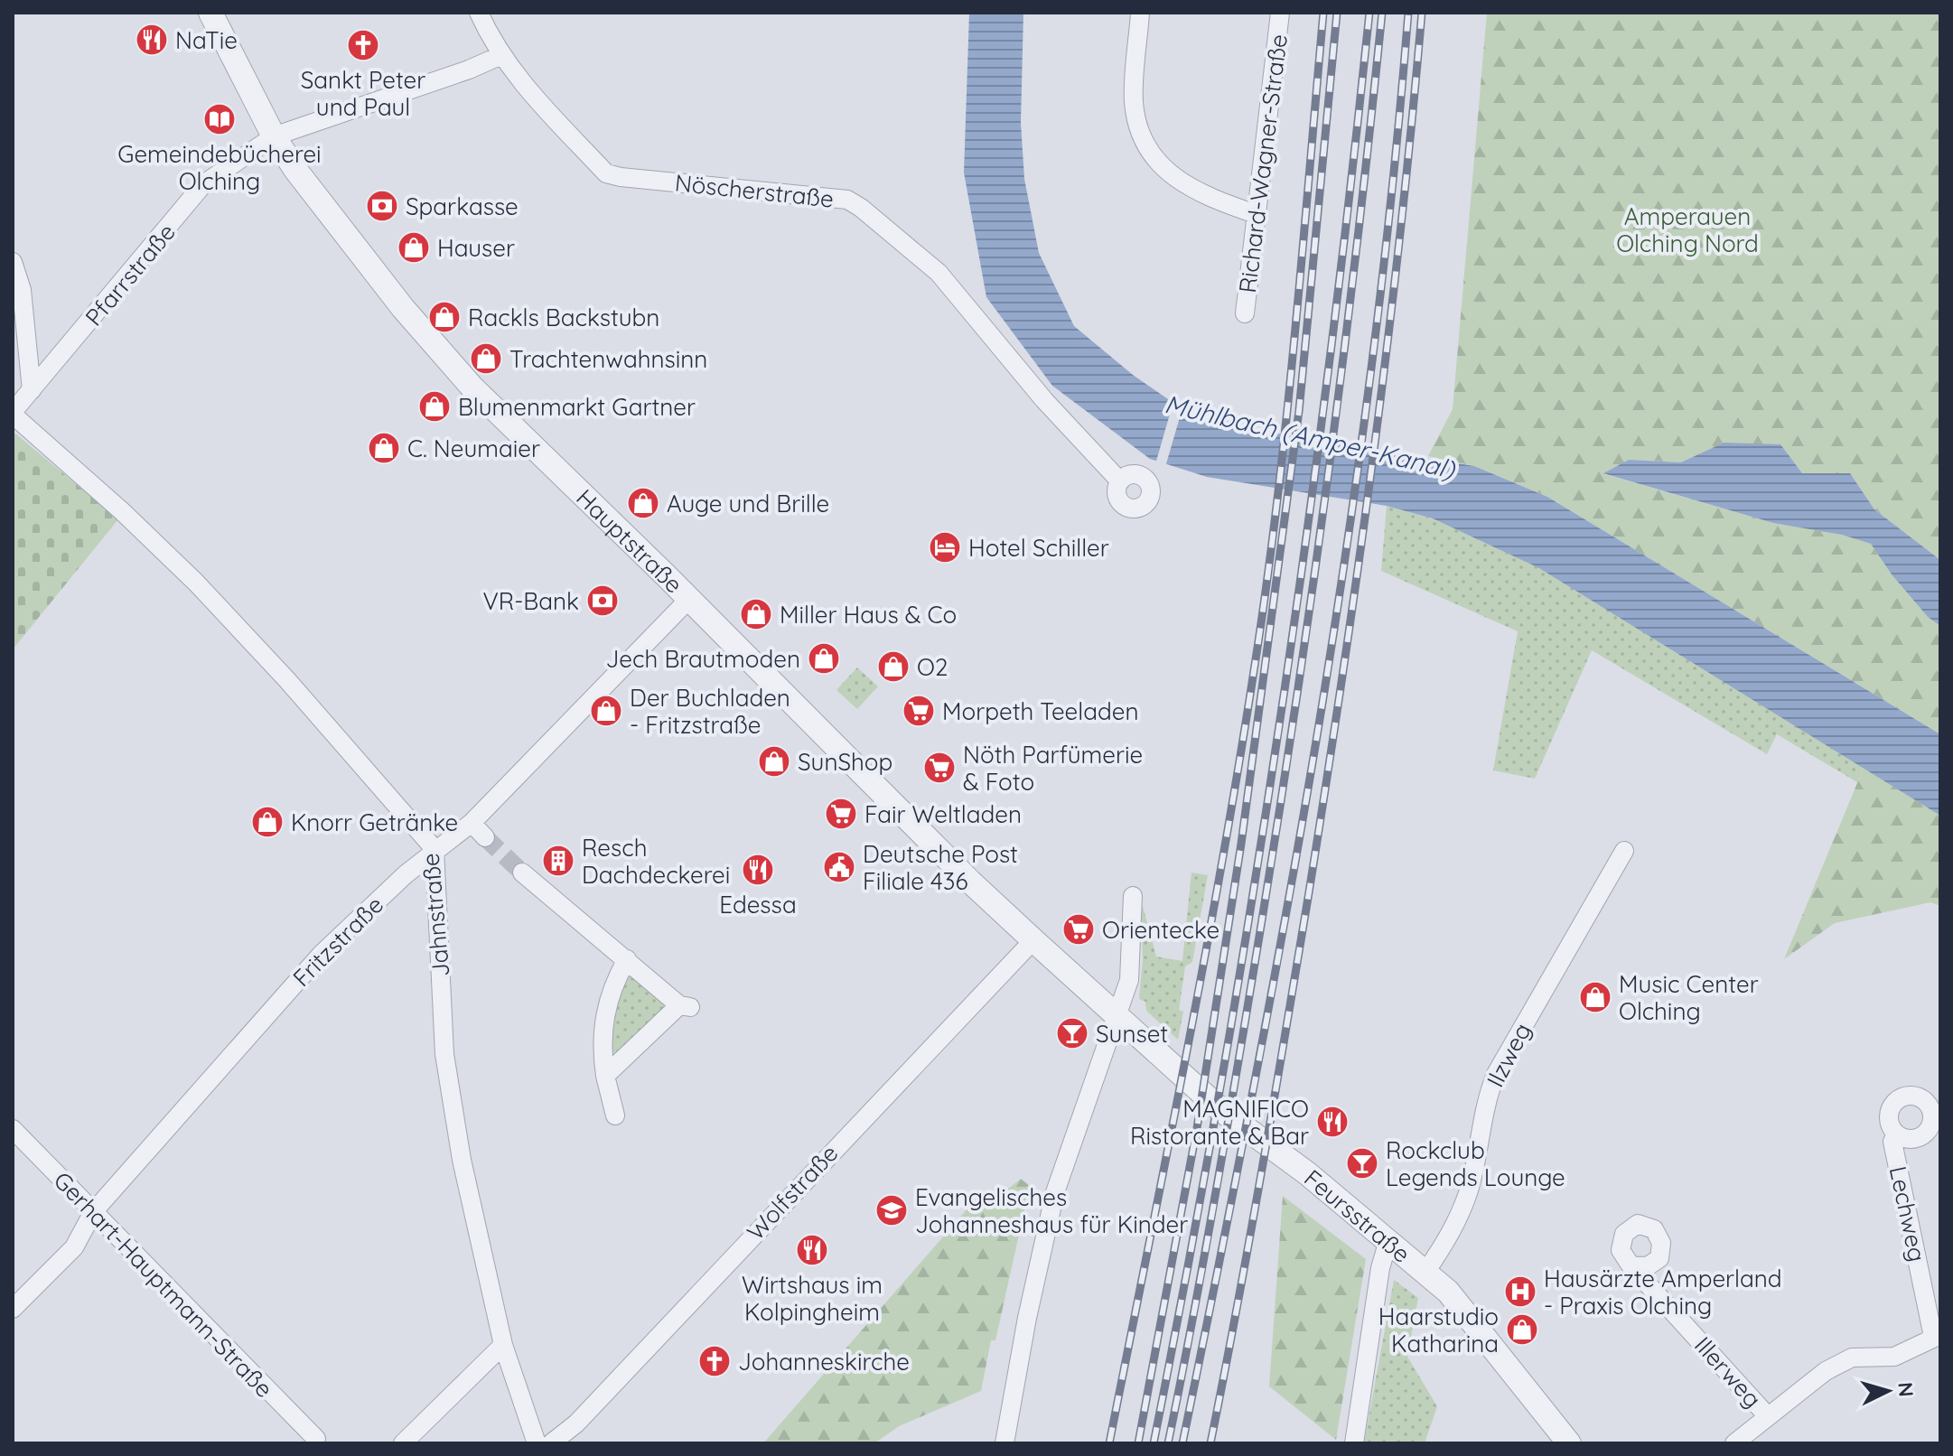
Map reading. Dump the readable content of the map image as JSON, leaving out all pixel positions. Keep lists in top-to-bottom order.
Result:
{
  "streets": {
    "street": [
      "Richard-Wagner-Straße",
      "Nöscherstraße",
      "Pfarrstraße",
      "Hauptstraße",
      "Jahnstraße",
      "Fritzstraße",
      "Ilzweg",
      "Wolfstraße",
      "Lechweg",
      "Feursstraße",
      "Gerhart-Hauptmann-Straße",
      "Illerweg"
    ]
  },
  "crossings": [
    ["Nöscherstraße", "Pfarrstraße"],
    ["Pfarrstraße", "Hauptstraße"],
    ["Pfarrstraße", "Jahnstraße"],
    ["Hauptstraße", "Fritzstraße"],
    ["Hauptstraße", "Wolfstraße"],
    ["Hauptstraße", "Feursstraße"],
    ["Jahnstraße", "Fritzstraße"],
    ["Fritzstraße", "Gerhart-Hauptmann-Straße"],
    ["Ilzweg", "Feursstraße"]
  ],
  "water": ["Mühlbach (Amper-Kanal)"],
  "parks": ["Amperauen Olching Nord"],
  "places": {
    "restaurant": [
      "NaTie",
      "Edessa",
      "MAGNIFICO Ristorante & Bar",
      "Wirtshaus im Kolpingheim"
    ],
    "church": ["Sankt Peter und Paul", "Johanneskirche"],
    "library": ["Gemeindebücherei Olching"],
    "bank": ["Sparkasse", "VR-Bank"],
    "shop": [
      "Hauser",
      "Rackls Backstubn",
      "Trachtenwahnsinn",
      "Blumenmarkt Gartner",
      "C. Neumaier",
      "Auge und Brille",
      "Miller Haus & Co",
      "Jech Brautmoden",
      "O2",
      "Der Buchladen - Fritzstraße",
      "SunShop",
      "Knorr Getränke",
      "Music Center Olching",
      "Haarstudio Katharina"
    ],
    "hotel": ["Hotel Schiller"],
    "supermarket": [
      "Morpeth Teeladen",
      "Nöth Parfümerie & Foto",
      "Fair Weltladen",
      "Orientecke"
    ],
    "building": ["Resch Dachdeckerei"],
    "public building": ["Deutsche Post Filiale 436"],
    "bar": ["Sunset", "Rockclub Legends Lounge"],
    "school or university": ["Evangelisches Johanneshaus für Kinder"],
    "hospital": ["Hausärzte Amperland - Praxis Olching"]
  },
  "north": "right"
}
